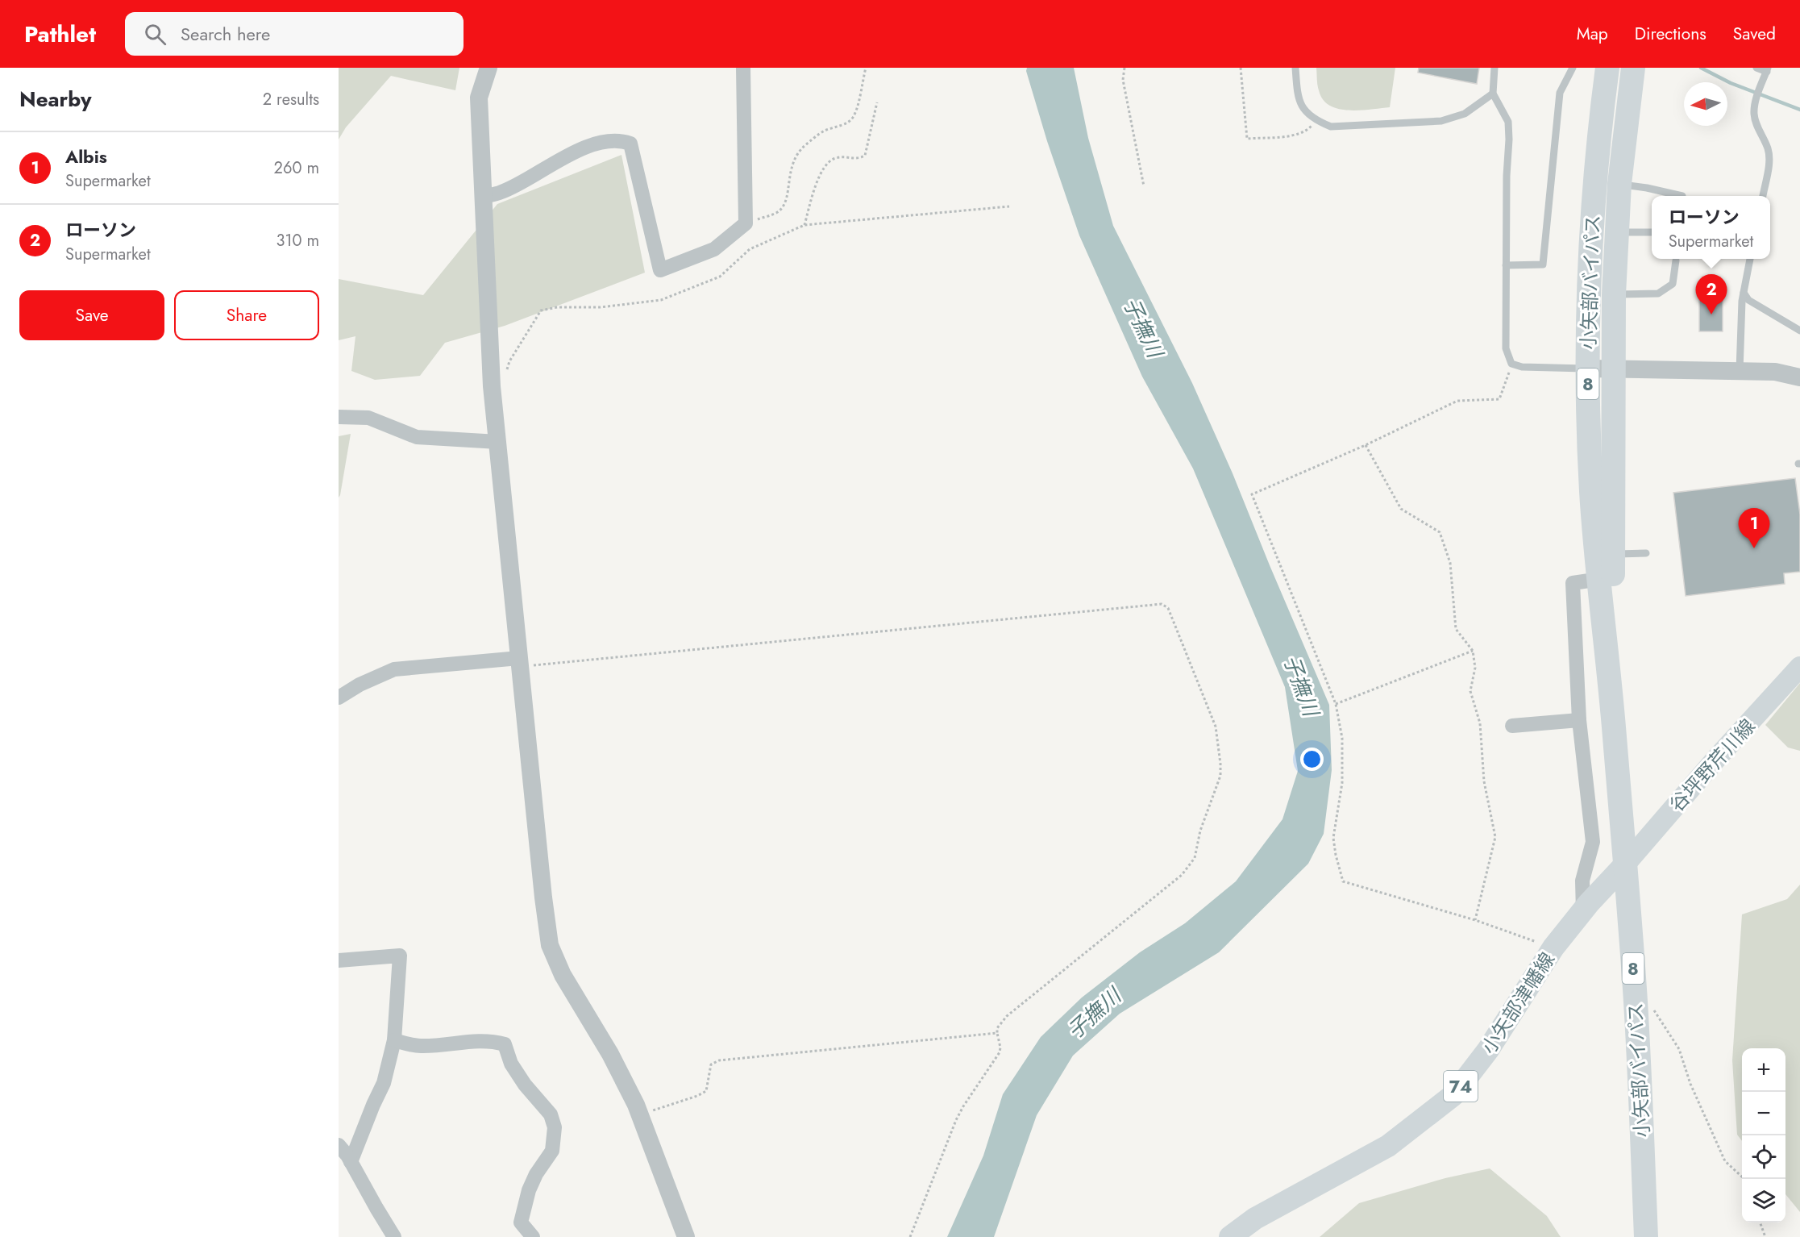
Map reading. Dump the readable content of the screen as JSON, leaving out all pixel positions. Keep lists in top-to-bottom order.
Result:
{
  "streets": {
    "highway": ["小矢部バイパス", "8"],
    "main road": ["谷坪野芹川線", "小矢部津幡線", "74"]
  },
  "crossings": [
    ["小矢部バイパス", "谷坪野芹川線"],
    ["小矢部バイパス", "小矢部津幡線"],
    ["谷坪野芹川線", "小矢部津幡線"]
  ],
  "water": ["子撫川"],
  "north": "left",
  "page": {
    "header": "Pathlet",
    "search": "Search here",
    "nav": ["Map", "Directions", "Saved"],
    "heading": ["Nearby", "2 results"],
    "list": [
      {
        "mark": "1",
        "name": "Albis",
        "note": "Supermarket",
        "value": "260 m"
      },
      {
        "mark": "2",
        "name": "ローソン",
        "note": "Supermarket",
        "value": "310 m"
      }
    ],
    "popup": ["ローソン", "Supermarket"],
    "pins": ["2", "1"],
    "buttons": ["Save", "Share"],
    "map_buttons": ["+", "−"]
  }
}
